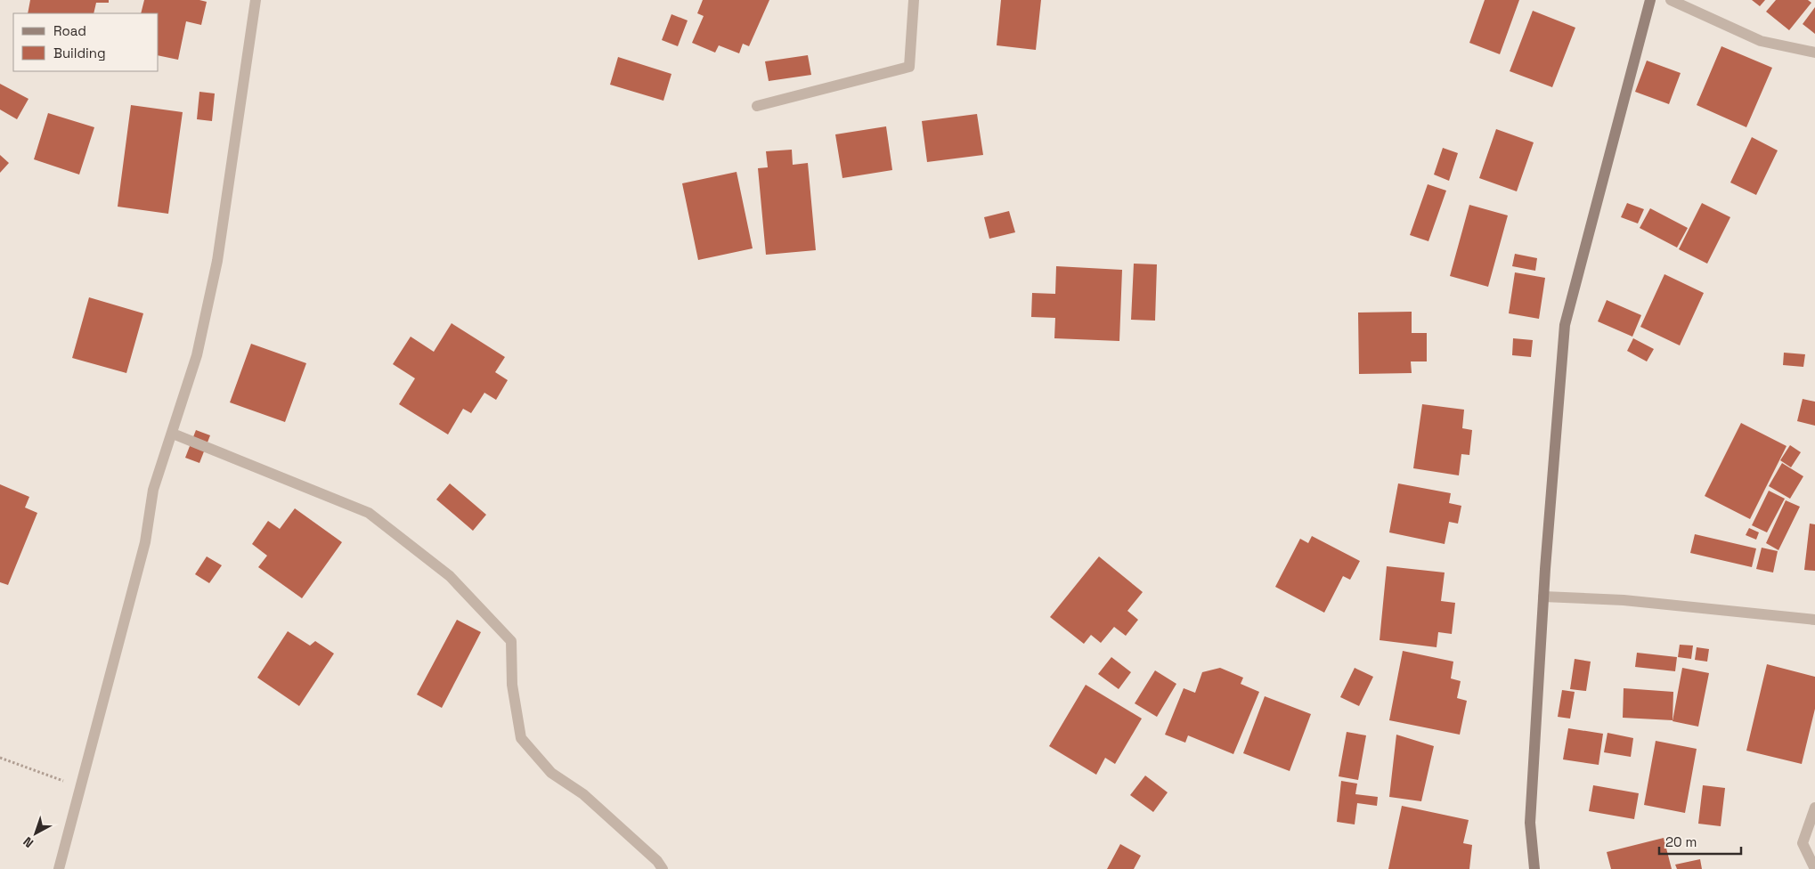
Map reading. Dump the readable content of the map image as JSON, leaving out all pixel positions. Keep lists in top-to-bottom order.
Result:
{
  "legend": ["Road", "Building"],
  "scale_bar": "20 m",
  "north": "bottom left"
}
